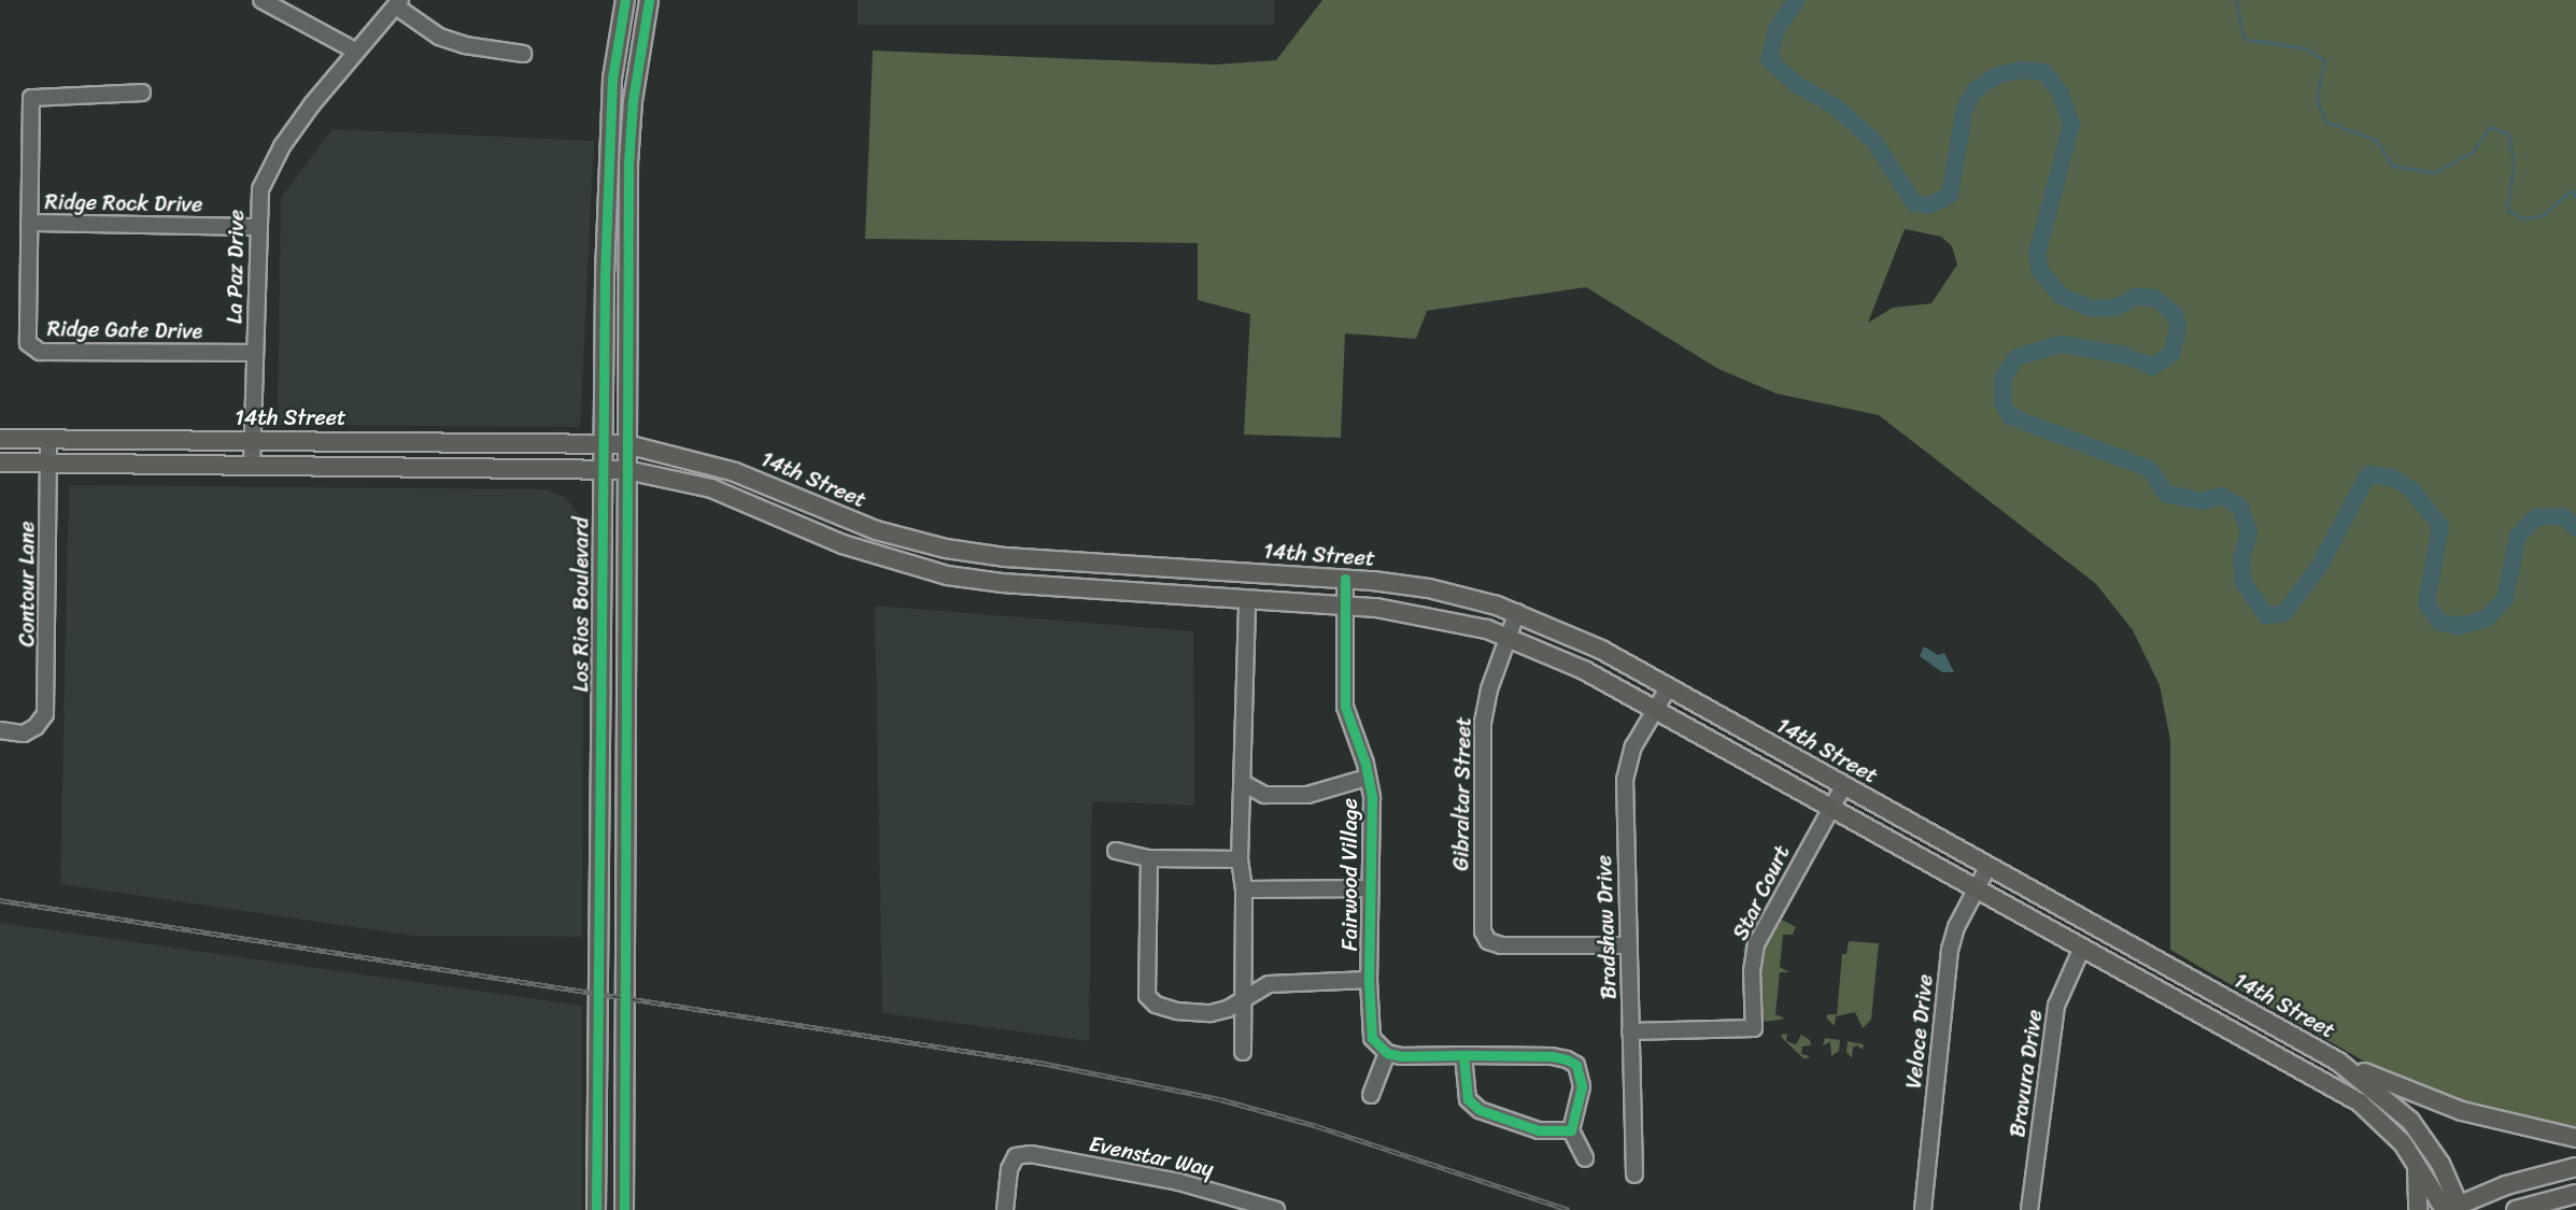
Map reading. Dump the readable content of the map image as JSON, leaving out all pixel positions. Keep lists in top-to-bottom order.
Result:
{
  "streets": {
    "main road": ["14th Street", "Los Rios Boulevard"],
    "street": [
      "Ridge Rock Drive",
      "La Paz Drive",
      "Ridge Gate Drive",
      "Contour Lane",
      "Gibraltar Street",
      "Fairwood Village",
      "Star Court",
      "Bradshaw Drive",
      "Veloce Drive",
      "Bravura Drive",
      "Evenstar Way"
    ]
  },
  "crossings": [
    ["Ridge Rock Drive", "La Paz Drive"],
    ["Ridge Rock Drive", "Ridge Gate Drive"],
    ["La Paz Drive", "Ridge Gate Drive"],
    ["La Paz Drive", "14th Street"],
    ["14th Street", "Contour Lane"],
    ["14th Street", "Los Rios Boulevard"],
    ["14th Street", "Gibraltar Street"],
    ["14th Street", "Fairwood Village"],
    ["14th Street", "Star Court"],
    ["14th Street", "Bradshaw Drive"],
    ["14th Street", "Veloce Drive"],
    ["Gibraltar Street", "Bradshaw Drive"],
    ["Star Court", "Bradshaw Drive"]
  ]
}
